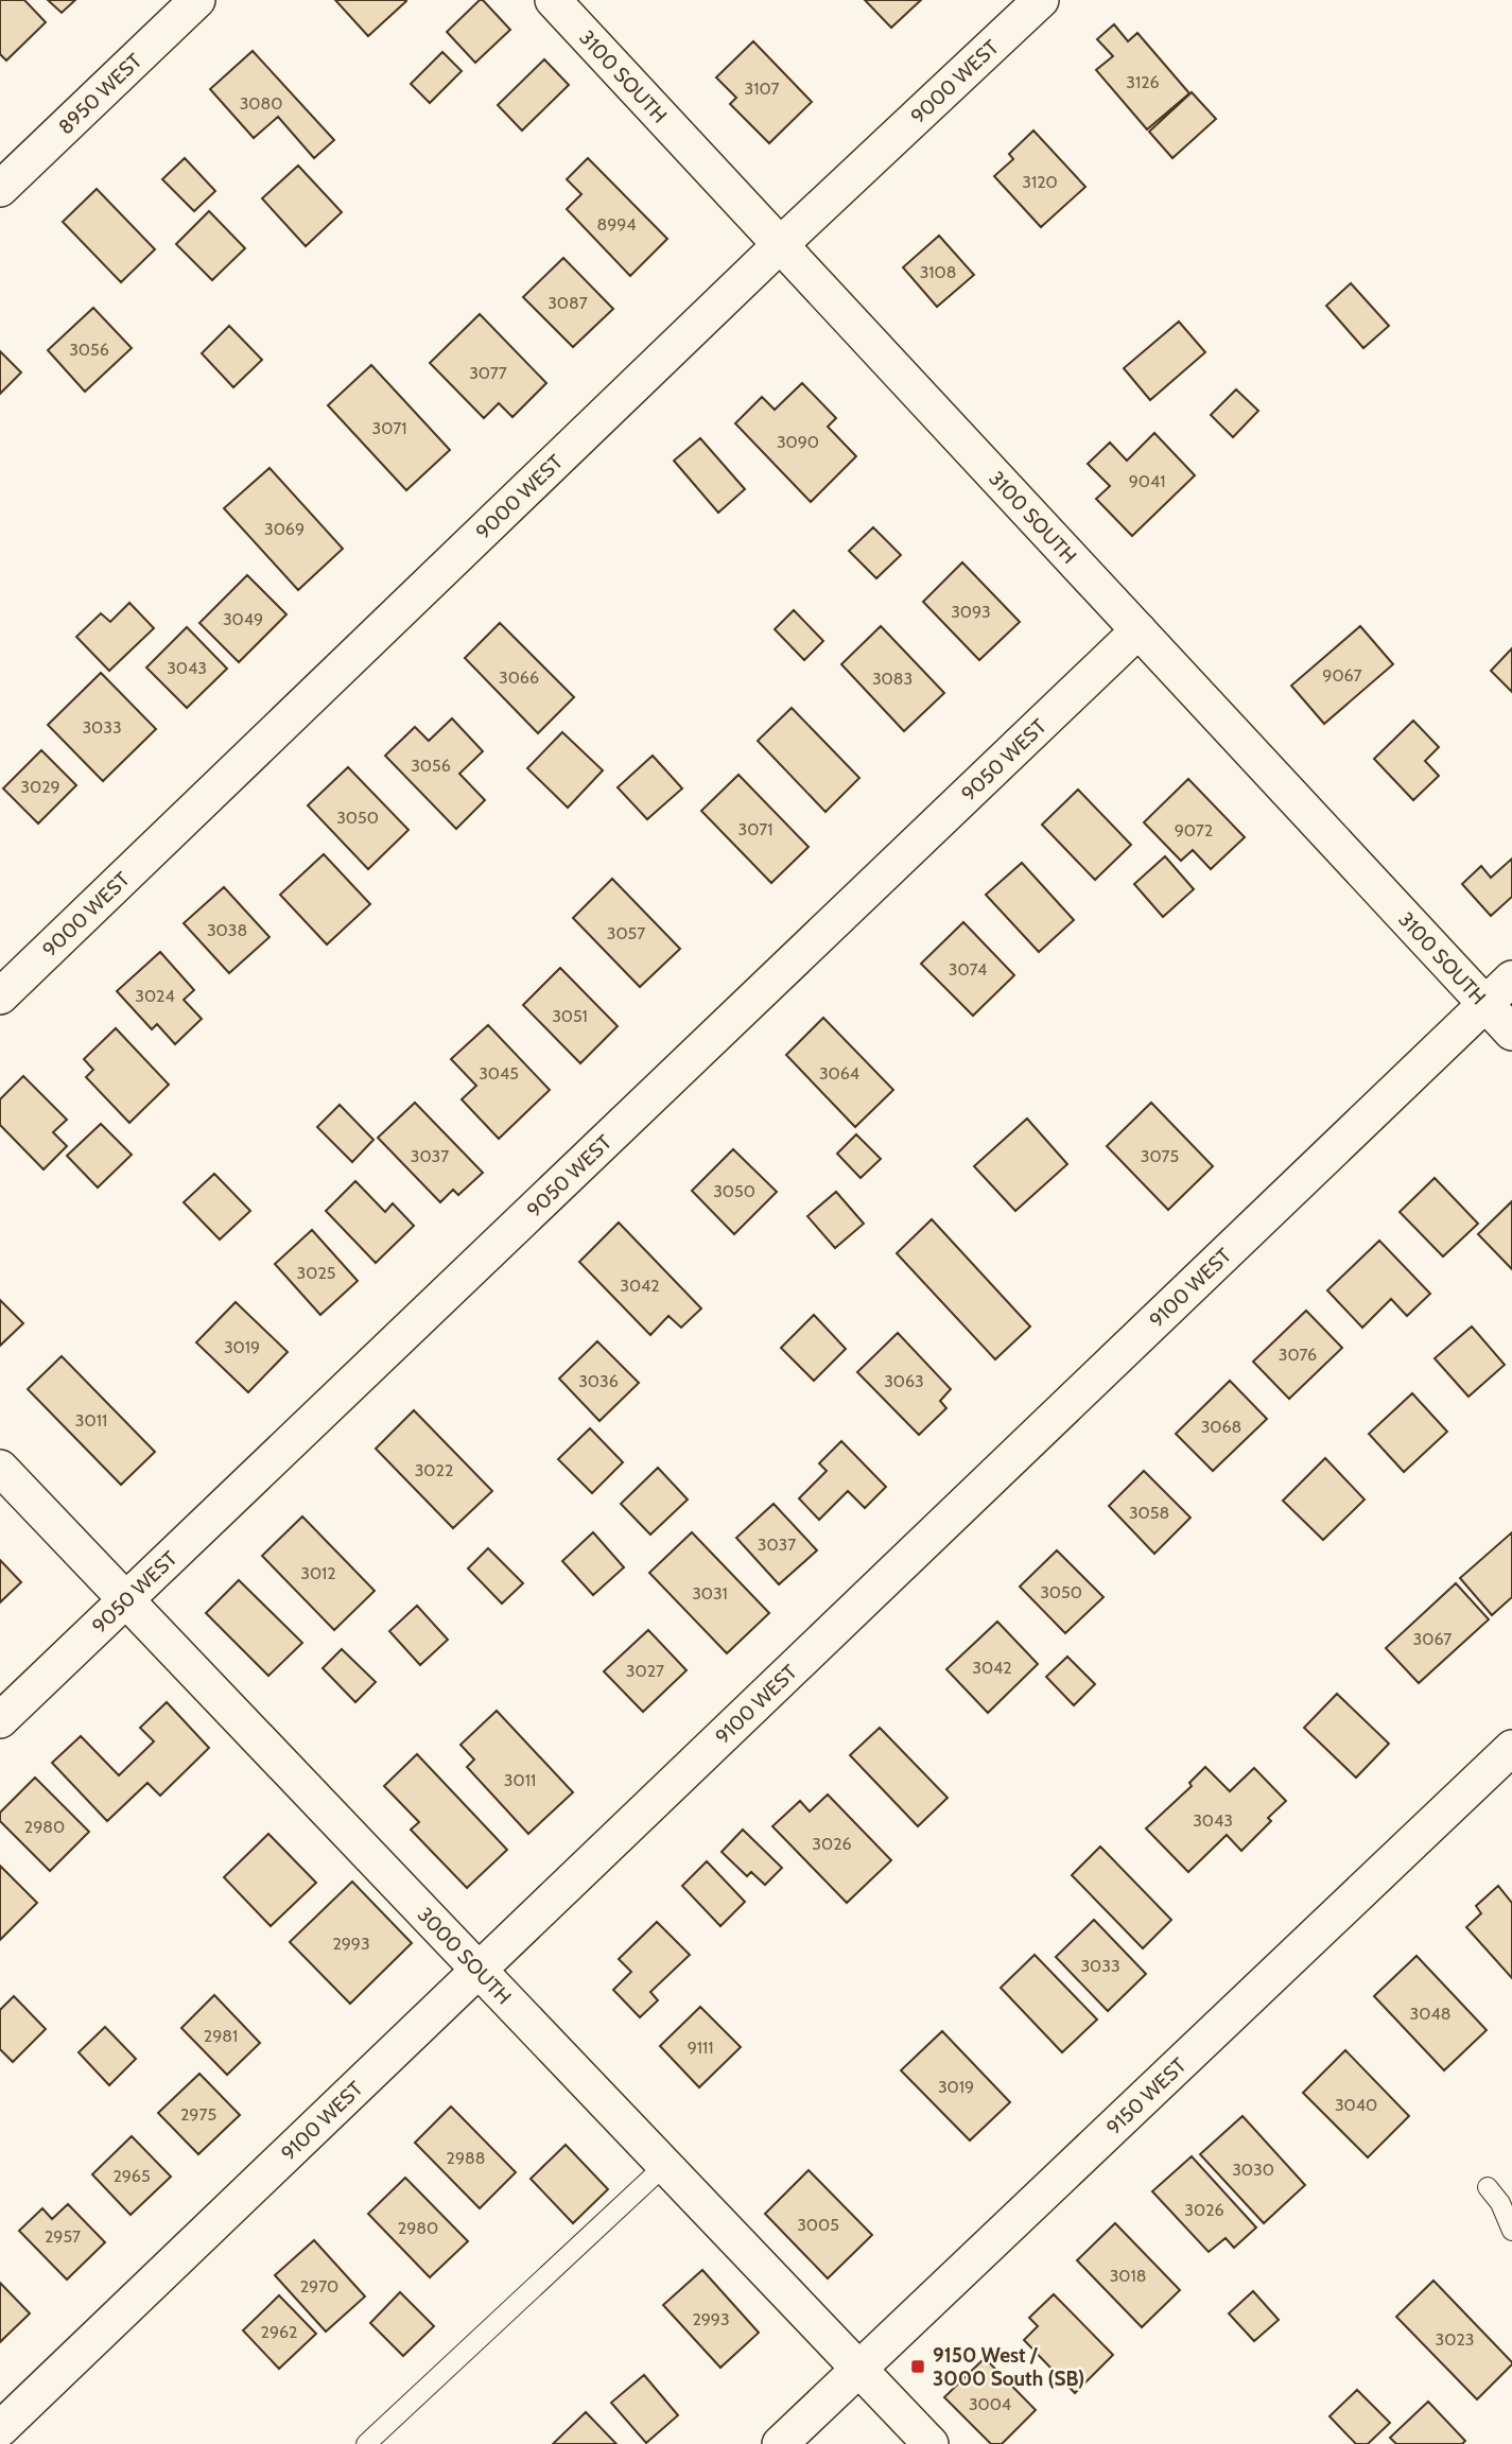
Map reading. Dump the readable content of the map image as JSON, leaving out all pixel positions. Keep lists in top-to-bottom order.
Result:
{
  "streets": {
    "street": [
      "3100 SOUTH",
      "9000 WEST",
      "8950 WEST",
      "9050 WEST",
      "9100 WEST",
      "3000 SOUTH",
      "9150 WEST"
    ]
  },
  "crossings": [
    ["3100 SOUTH", "9000 WEST"],
    ["3100 SOUTH", "9050 WEST"],
    ["3100 SOUTH", "9100 WEST"],
    ["9050 WEST", "3000 SOUTH"],
    ["9100 WEST", "3000 SOUTH"],
    ["3000 SOUTH", "9150 WEST"]
  ],
  "places": {
    "transit": ["9150 West / 3000 South (SB)"]
  },
  "house_numbers": [
    "3126",
    "3107",
    "3080",
    "3120",
    "8994",
    "3108",
    "3087",
    "3056",
    "3077",
    "3071",
    "3090",
    "9041",
    "3069",
    "3093",
    "3049",
    "3043",
    "9067",
    "3066",
    "3083",
    "3033",
    "3056",
    "3029",
    "3050",
    "3071",
    "9072",
    "3038",
    "3057",
    "3074",
    "3024",
    "3051",
    "3045",
    "3064",
    "3037",
    "3075",
    "3050",
    "3025",
    "3042",
    "3019",
    "3076",
    "3036",
    "3063",
    "3011",
    "3068",
    "3022",
    "3058",
    "3037",
    "3012",
    "3050",
    "3031",
    "3067",
    "3042",
    "3027",
    "3011",
    "3043",
    "2980",
    "3026",
    "2993",
    "3033",
    "3048",
    "2981",
    "9111",
    "3019",
    "3040",
    "2975",
    "2988",
    "3030",
    "2965",
    "3026",
    "3005",
    "2980",
    "2957",
    "3018",
    "2970",
    "2993",
    "2962",
    "3023",
    "3004"
  ]
}
